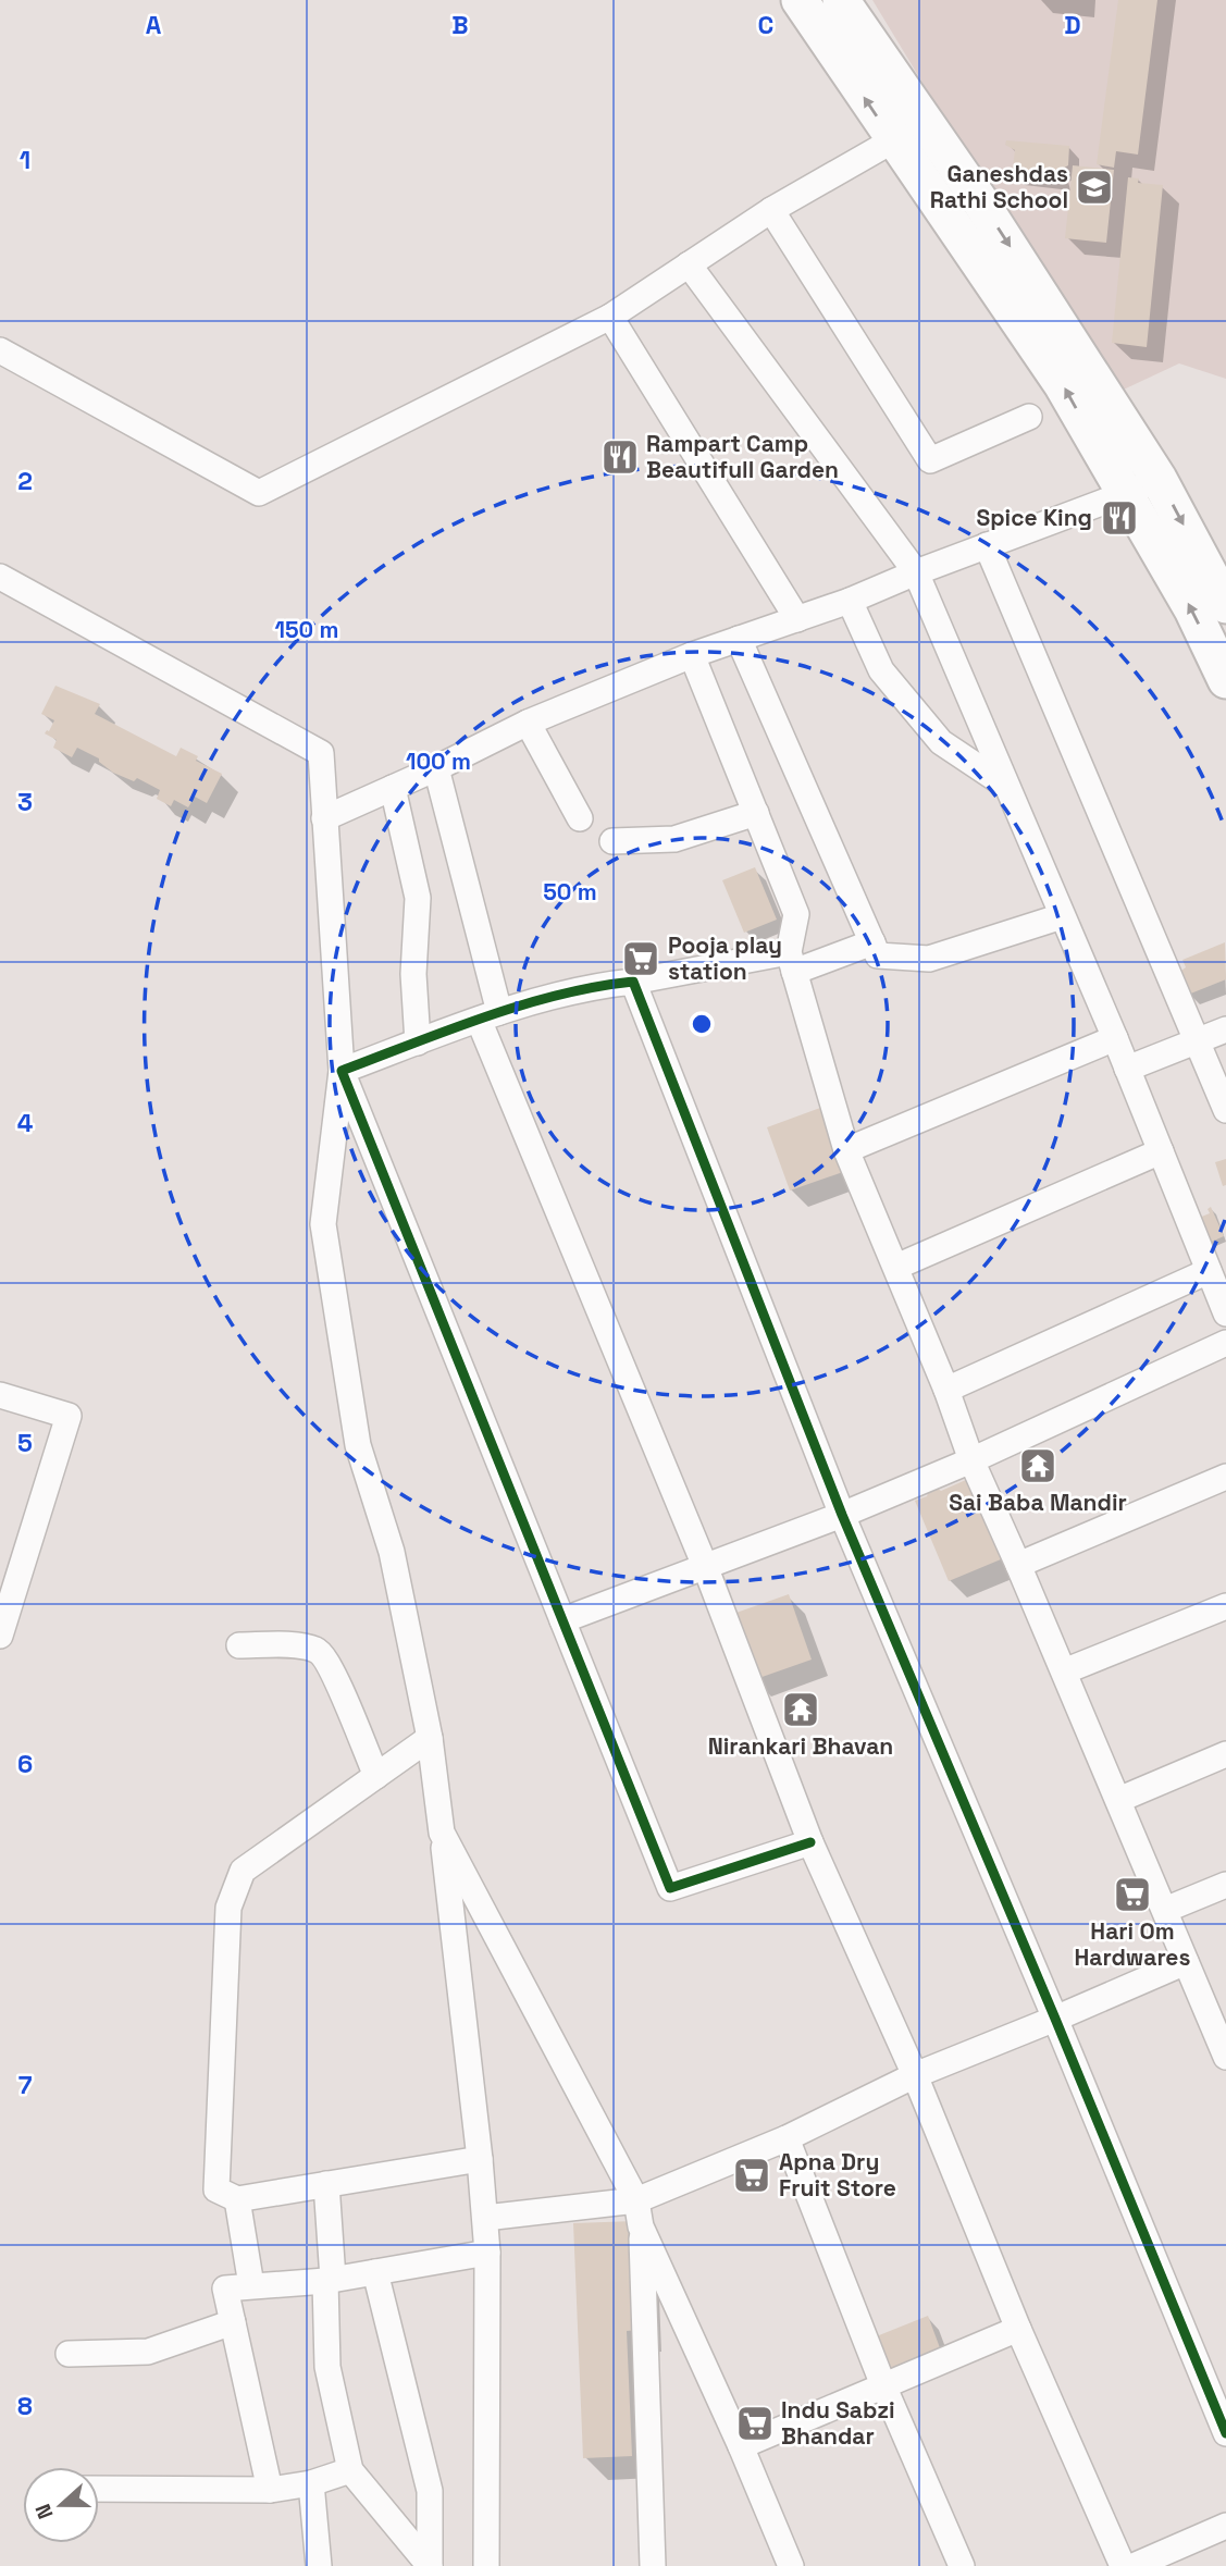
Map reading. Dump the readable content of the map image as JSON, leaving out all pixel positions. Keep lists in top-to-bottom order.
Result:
{
  "places": {
    "school or university": ["Ganeshdas Rathi School"],
    "restaurant": ["Rampart Camp Beautifull Garden", "Spice King"],
    "supermarket": [
      "Pooja play station",
      "Hari Om Hardwares",
      "Apna Dry Fruit Store",
      "Indu Sabzi Bhandar"
    ],
    "temple": ["Sai Baba Mandir", "Nirankari Bhavan"]
  },
  "north": "left",
  "grid": {
    "columns": [
      "A",
      "B",
      "C",
      "D"
    ],
    "rows": [
      "1",
      "2",
      "3",
      "4",
      "5",
      "6",
      "7",
      "8"
    ]
  },
  "rings": ["150 m", "100 m", "50 m"]
}
